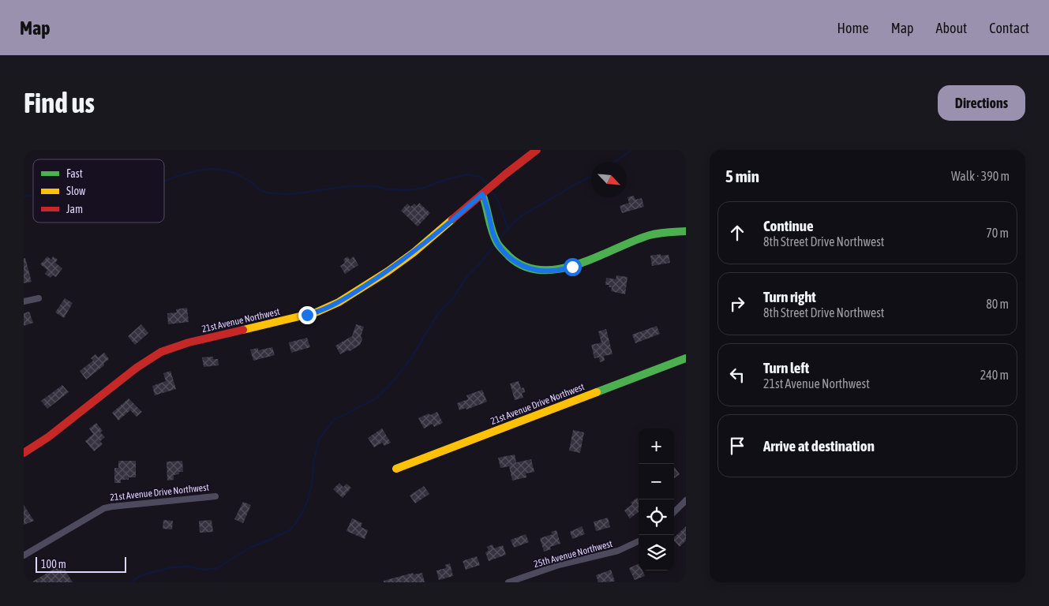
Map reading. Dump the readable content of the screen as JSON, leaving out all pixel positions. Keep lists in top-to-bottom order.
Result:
{
  "streets": {
    "street": ["21st Avenue Northwest", "21st Avenue Drive Northwest", "25th Avenue Northwest"]
  },
  "legend": ["Fast", "Slow", "Jam"],
  "scale_bar": "100 m",
  "north": "bottom right",
  "page": {
    "header": "Map",
    "nav": [
      "Home",
      "Map",
      "About",
      "Contact"
    ],
    "buttons": "Directions",
    "title": "Find us",
    "heading": ["5 min", "Walk · 390 m"],
    "list": [
      ["Continue", "8th Street Drive Northwest", "70 m"],
      ["Turn right", "8th Street Drive Northwest", "80 m"],
      ["Turn left", "21st Avenue Northwest", "240 m"],
      "Arrive at destination"
    ],
    "map_buttons": ["+", "−"],
    "scale": "100 m"
  }
}
